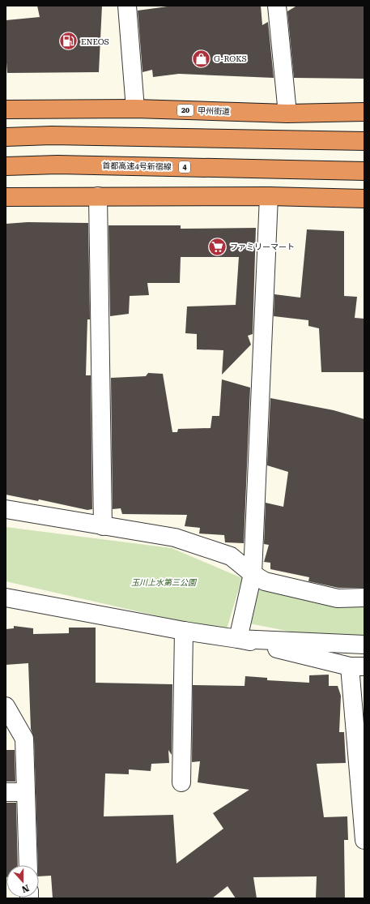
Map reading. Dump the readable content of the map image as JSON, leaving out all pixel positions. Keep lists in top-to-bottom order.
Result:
{
  "streets": {
    "highway": [
      "20",
      "甲州街道",
      "首都高速4号新宿線",
      "4"
    ]
  },
  "parks": ["玉川上水第三公園"],
  "places": {
    "fuel station": ["ENEOS"],
    "shop": ["G-ROKS"],
    "supermarket": ["ファミリーマート"]
  },
  "north": "bottom"
}
